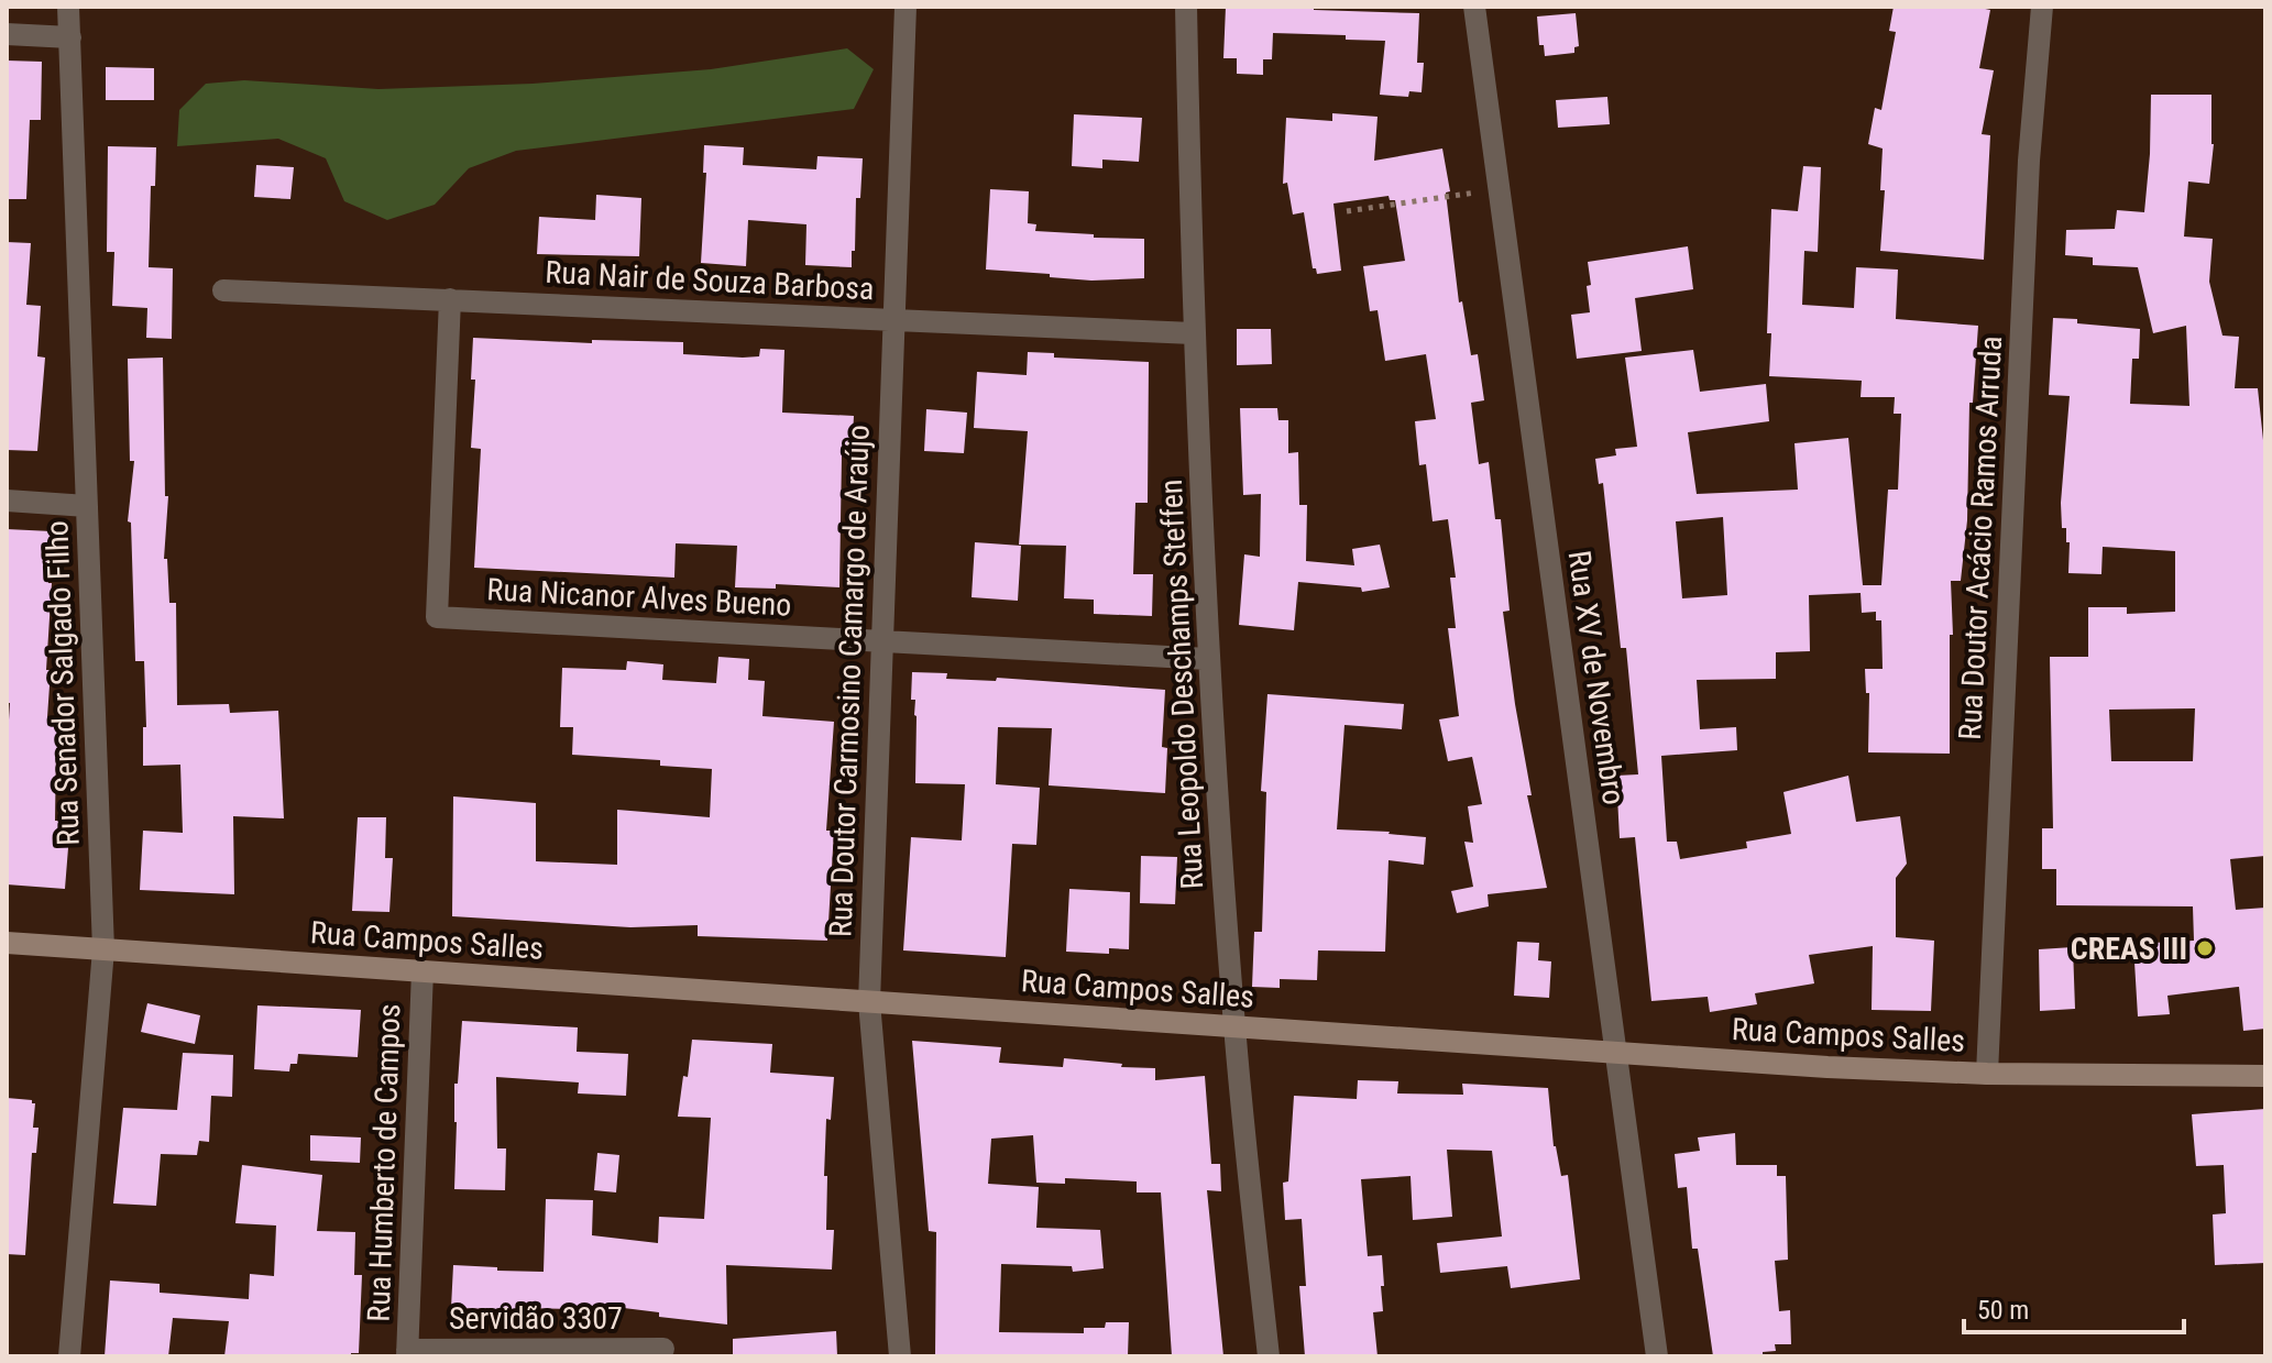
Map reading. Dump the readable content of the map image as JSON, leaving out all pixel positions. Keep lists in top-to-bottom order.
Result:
{
  "streets": {
    "main road": ["Rua Campos Salles"],
    "street": [
      "Rua Nair de Souza Barbosa",
      "Rua Doutor Acácio Ramos Arruda",
      "Rua Nicanor Alves Bueno",
      "Rua XV de Novembro",
      "Rua Doutor Carmosino Camargo de Araújo",
      "Rua Senador Salgado Filho",
      "Rua Leopoldo Deschamps Steffen",
      "Rua Humberto de Campos",
      "Servidão 3307"
    ]
  },
  "crossings": [
    ["Rua Nair de Souza Barbosa", "Rua Nicanor Alves Bueno"],
    ["Rua Nair de Souza Barbosa", "Rua Doutor Carmosino Camargo de Araújo"],
    ["Rua Nair de Souza Barbosa", "Rua Leopoldo Deschamps Steffen"],
    ["Rua Doutor Acácio Ramos Arruda", "Rua Campos Salles"],
    ["Rua Nicanor Alves Bueno", "Rua Doutor Carmosino Camargo de Araújo"],
    ["Rua Nicanor Alves Bueno", "Rua Leopoldo Deschamps Steffen"],
    ["Rua XV de Novembro", "Rua Campos Salles"],
    ["Rua Doutor Carmosino Camargo de Araújo", "Rua Campos Salles"],
    ["Rua Senador Salgado Filho", "Rua Campos Salles"],
    ["Rua Leopoldo Deschamps Steffen", "Rua Campos Salles"],
    ["Rua Campos Salles", "Rua Humberto de Campos"],
    ["Rua Humberto de Campos", "Servidão 3307"]
  ],
  "places": ["CREAS III"],
  "scale_bar": "50 m"
}
